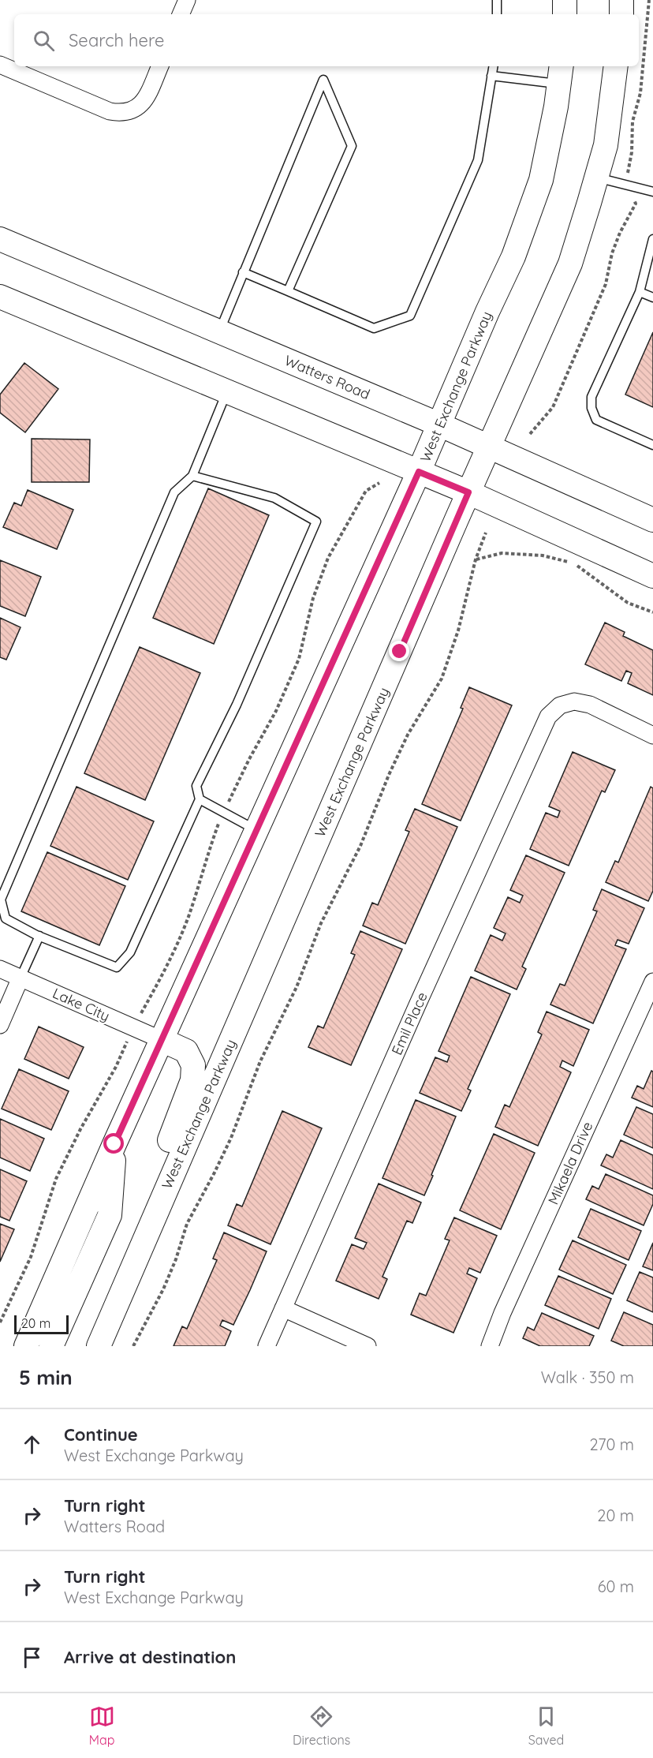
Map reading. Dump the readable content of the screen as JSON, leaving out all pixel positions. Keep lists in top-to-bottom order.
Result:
{
  "streets": {
    "main road": ["Watters Road", "West Exchange Parkway"],
    "street": ["Lake City", "Emil Place", "Mikaela Drive"]
  },
  "crossings": [
    ["Watters Road", "West Exchange Parkway"],
    ["West Exchange Parkway", "Lake City"]
  ],
  "scale_bar": "20 m",
  "page": {
    "search": "Search here",
    "scale": "20 m",
    "heading": ["5 min", "Walk · 350 m"],
    "list": [
      ["Continue", "West Exchange Parkway", "270 m"],
      ["Turn right", "Watters Road", "20 m"],
      ["Turn right", "West Exchange Parkway", "60 m"],
      "Arrive at destination"
    ],
    "nav": ["Map", "Directions", "Saved"]
  }
}
